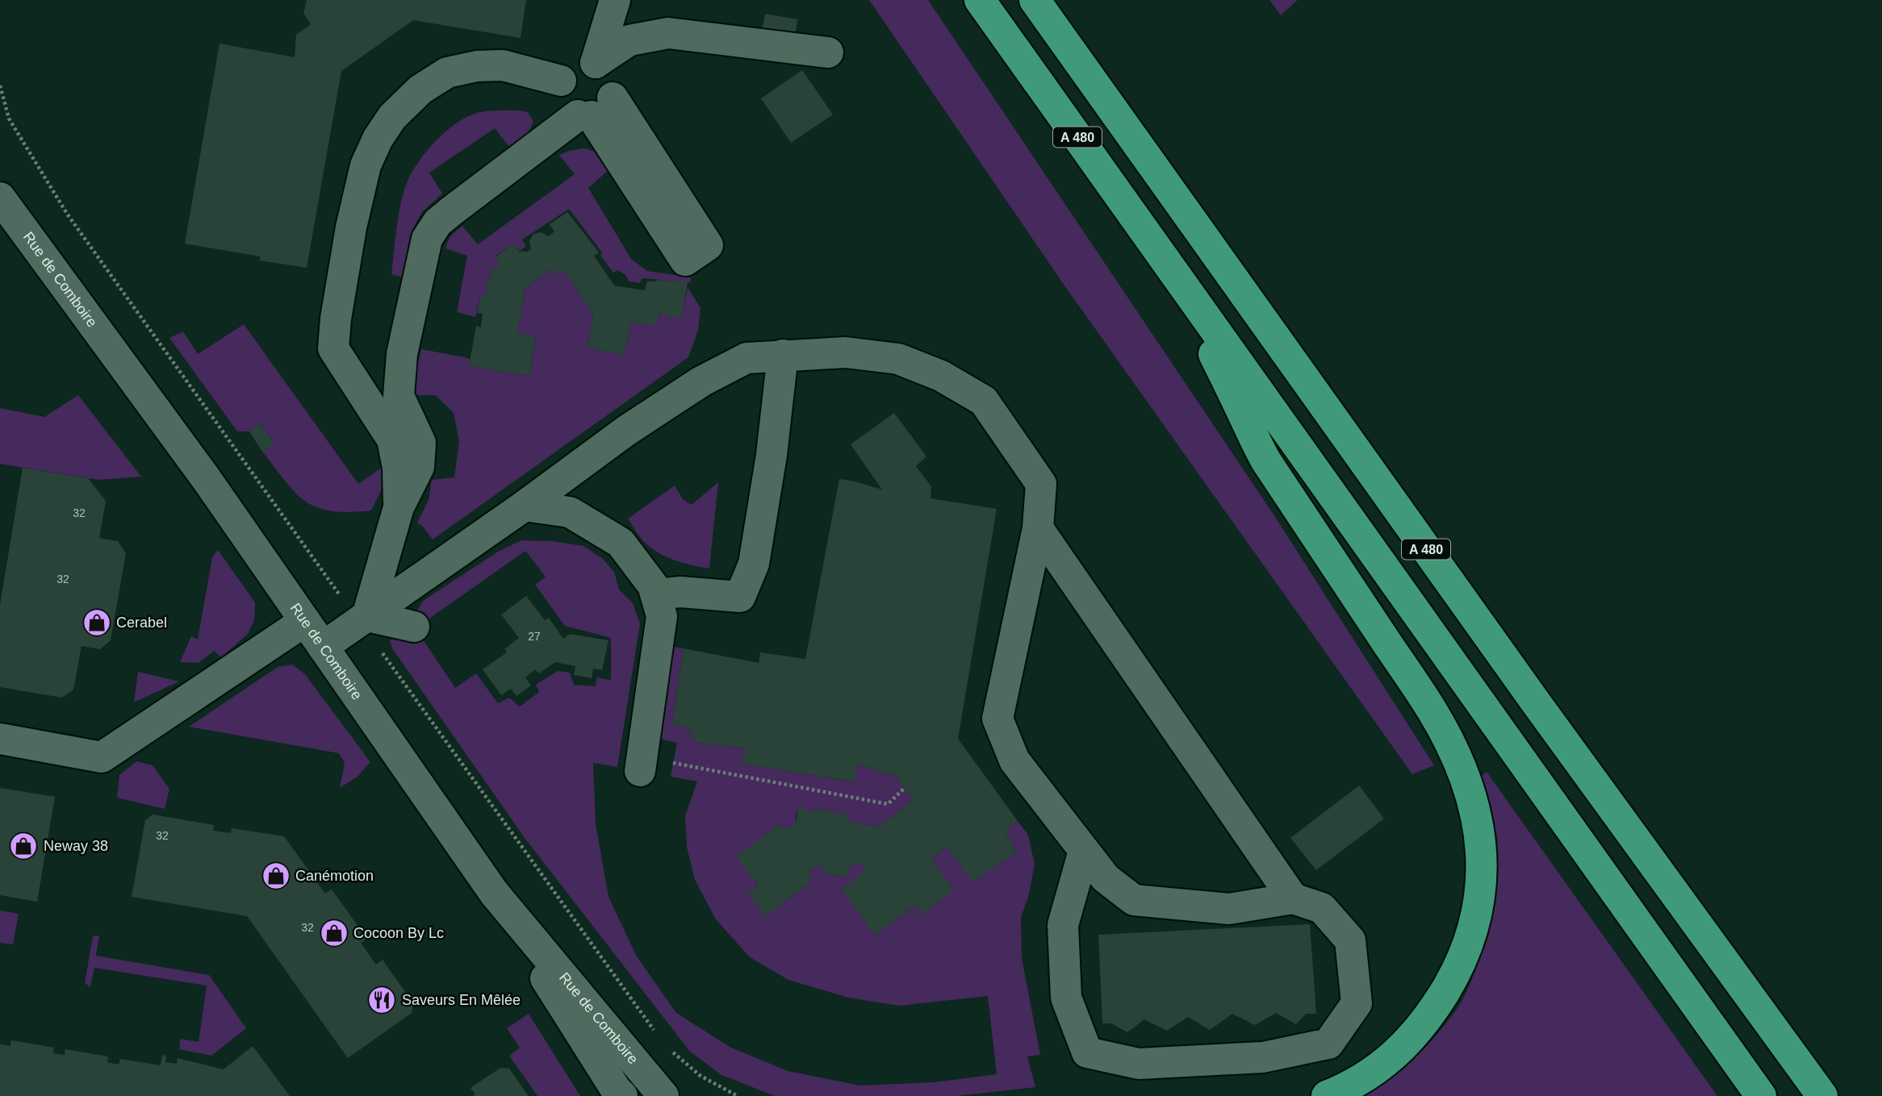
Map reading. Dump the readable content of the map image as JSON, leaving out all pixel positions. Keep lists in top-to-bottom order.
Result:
{
  "streets": {
    "highway": ["A 480"],
    "street": ["Rue de Comboire"]
  },
  "places": {
    "shop": [
      "Cerabel",
      "Neway 38",
      "Canémotion",
      "Cocoon By Lc"
    ],
    "restaurant": ["Saveurs En Mêlée"]
  },
  "house_numbers": [
    "32",
    "32",
    "27",
    "32",
    "32"
  ]
}
